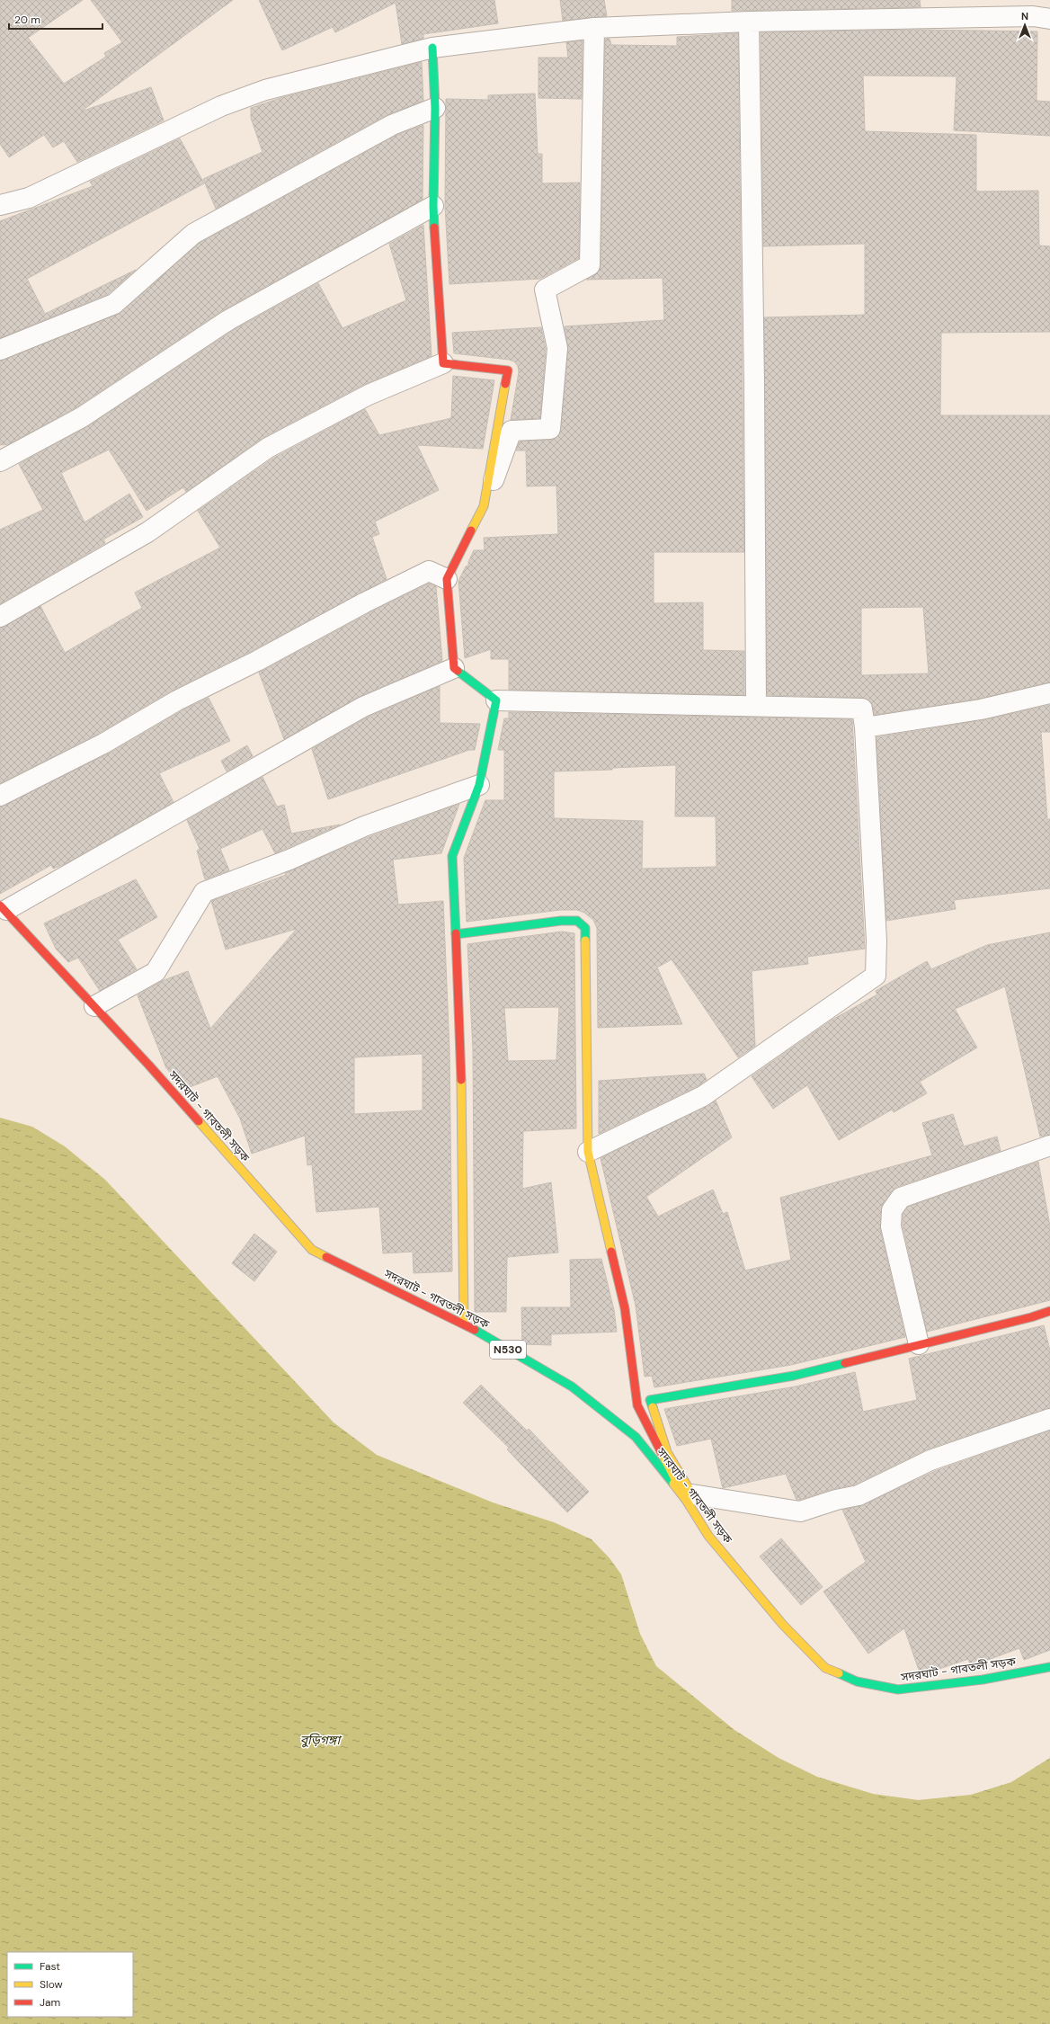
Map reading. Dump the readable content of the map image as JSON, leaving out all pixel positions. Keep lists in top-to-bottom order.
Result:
{
  "streets": {
    "main road": ["সদরঘাট - গাবতলী সড়ক", "N530"]
  },
  "water": ["বুড়িগঙ্গা"],
  "legend": ["Fast", "Slow", "Jam"],
  "scale_bar": "20 m",
  "north": "top"
}
